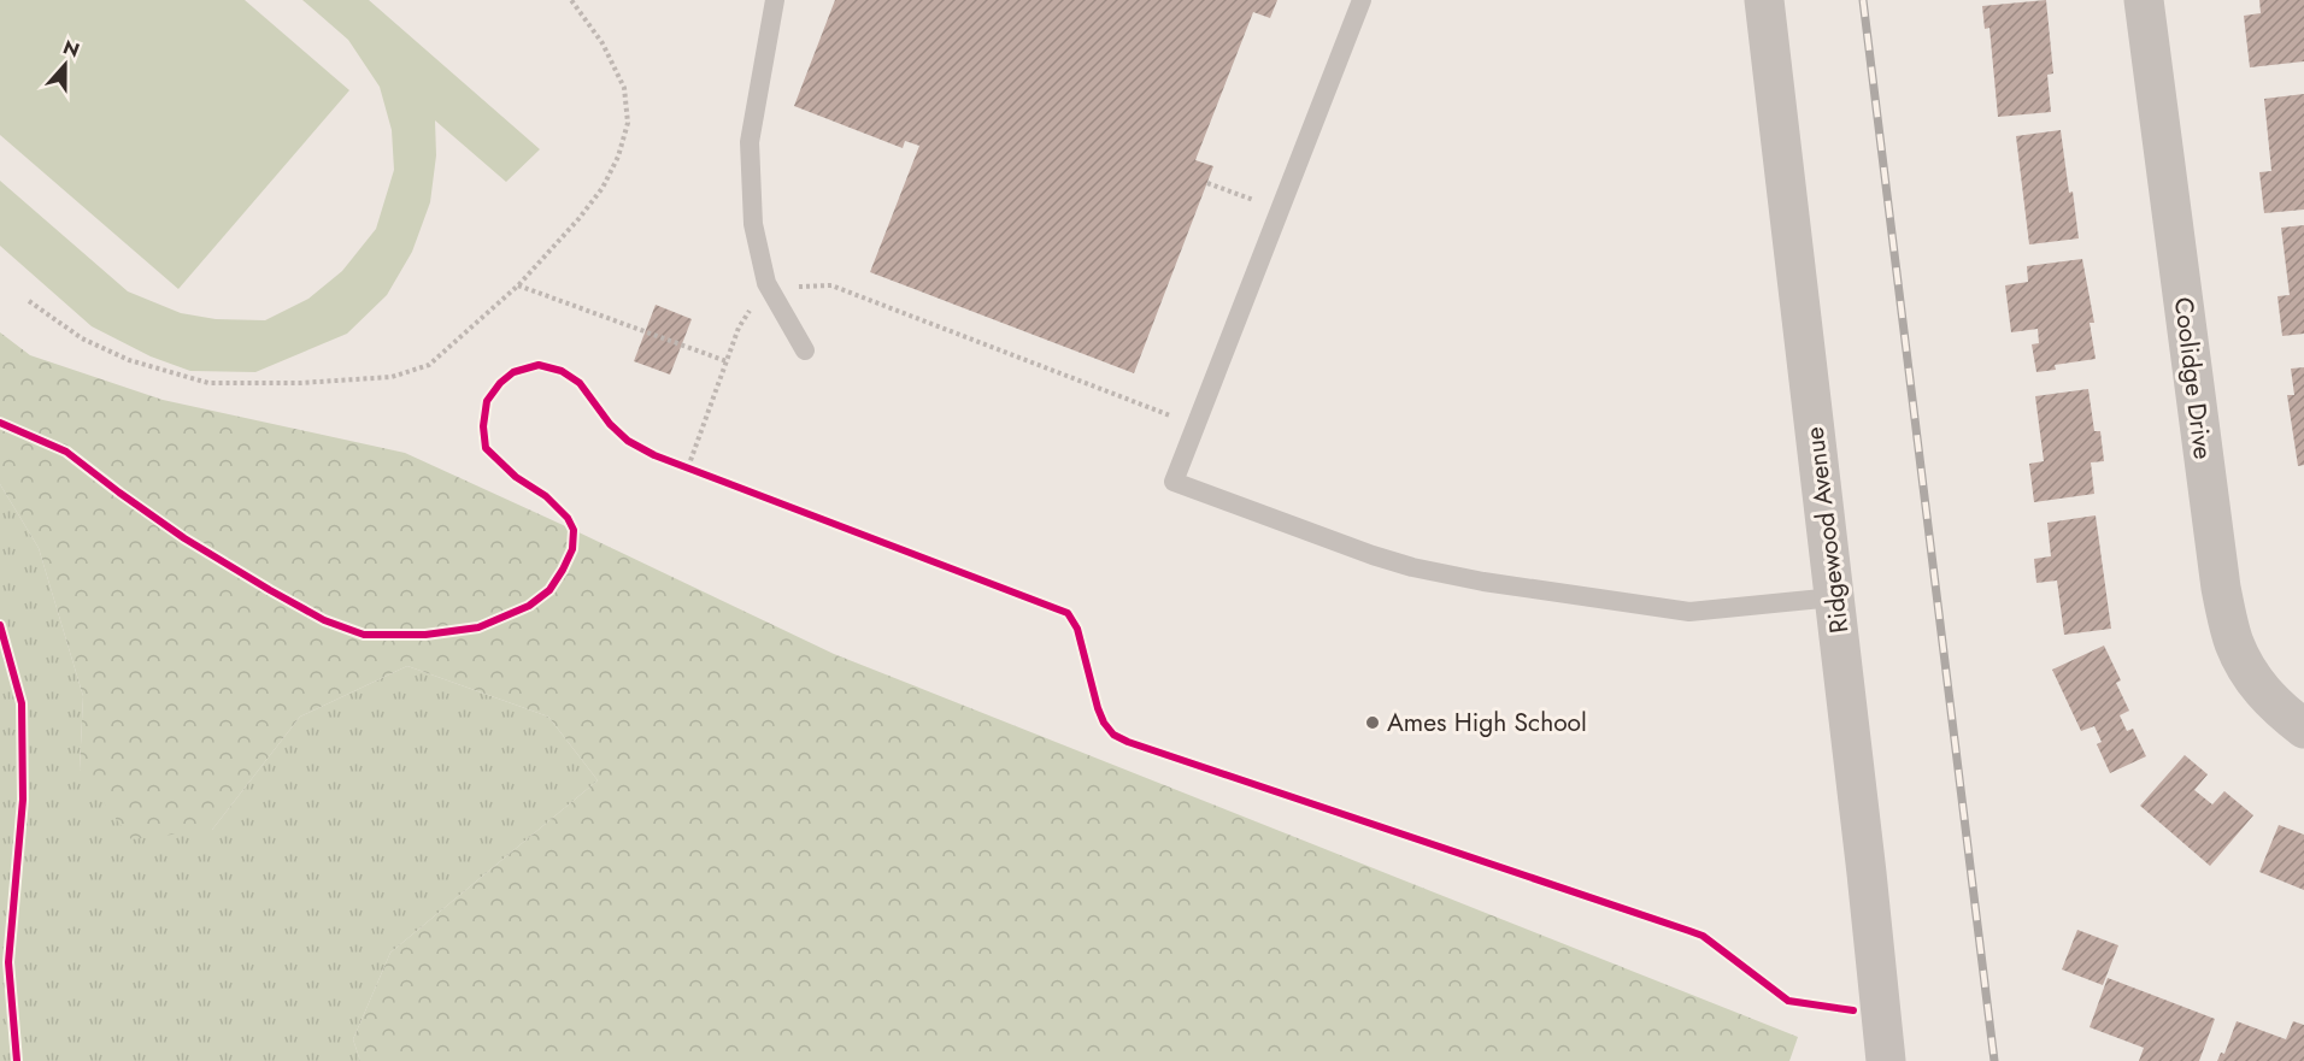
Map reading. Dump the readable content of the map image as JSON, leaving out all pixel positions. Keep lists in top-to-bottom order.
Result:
{
  "streets": {
    "street": ["Coolidge Drive", "Ridgewood Avenue"]
  },
  "places": ["Ames High School"],
  "north": "top"
}
